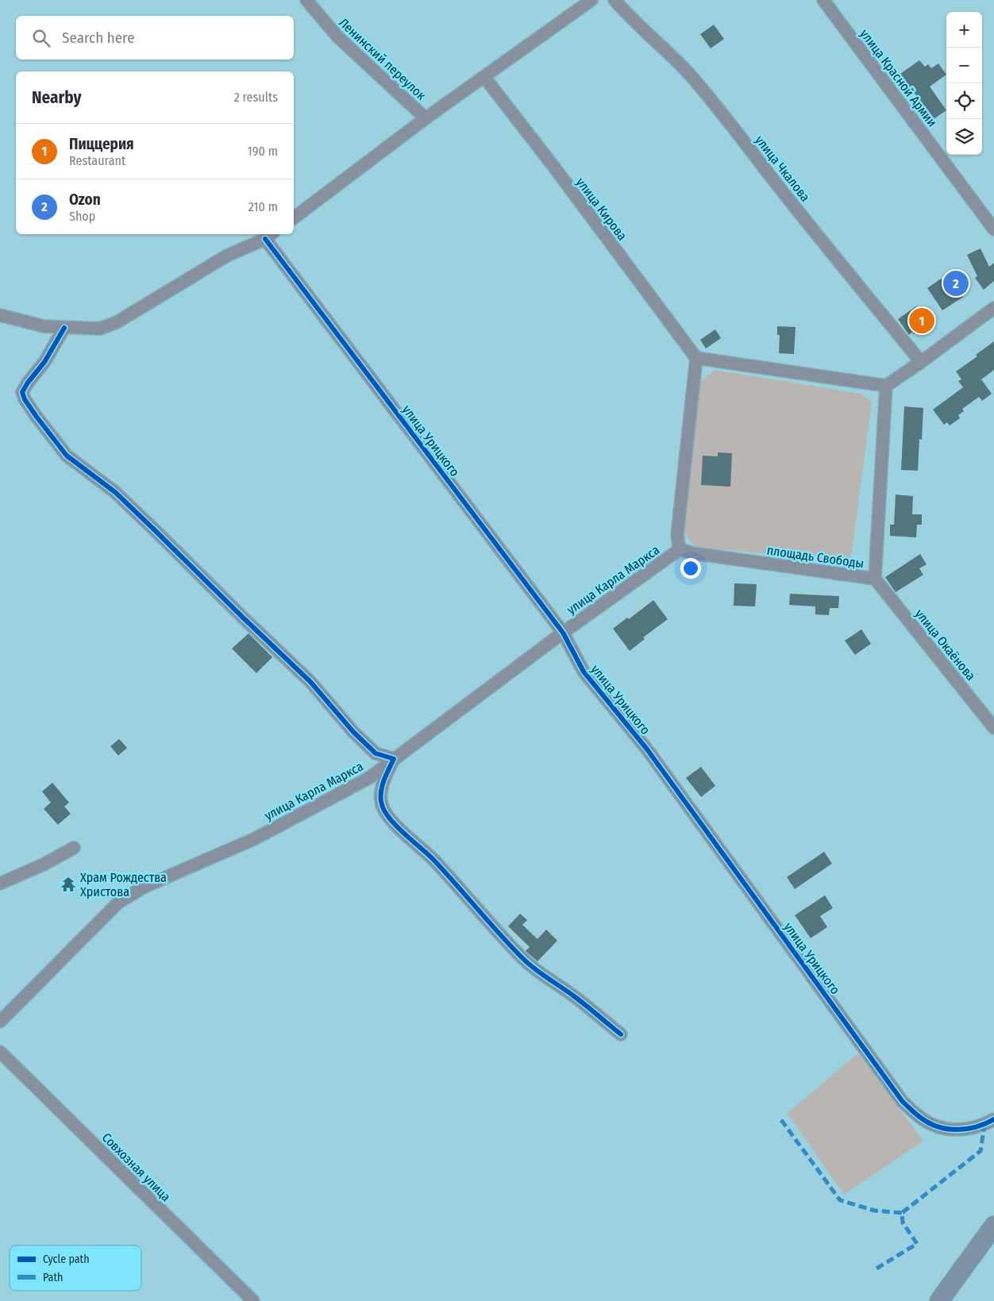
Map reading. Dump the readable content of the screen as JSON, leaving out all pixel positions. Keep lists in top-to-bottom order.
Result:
{
  "streets": {
    "street": [
      "Ленинский переулок",
      "улица Красной Армии",
      "улица Чкалова",
      "улица Кирова",
      "улица Урицкого",
      "площадь Свободы",
      "улица Карла Маркса",
      "улица Окаёнова",
      "Совхозная улица"
    ]
  },
  "crossings": [
    ["улица Урицкого", "улица Карла Маркса"],
    ["площадь Свободы", "улица Карла Маркса"],
    ["площадь Свободы", "улица Окаёнова"]
  ],
  "places": {
    "temple": ["Храм Рождества Христова"]
  },
  "legend": ["Cycle path", "Path"],
  "page": {
    "map_buttons": ["+", "−"],
    "search": "Search here",
    "heading": ["Nearby", "2 results"],
    "list": [
      {
        "mark": "1",
        "name": "Пиццерия",
        "note": "Restaurant",
        "value": "190 m"
      },
      {
        "mark": "2",
        "name": "Ozon",
        "note": "Shop",
        "value": "210 m"
      }
    ],
    "pins": ["2", "1"]
  }
}
